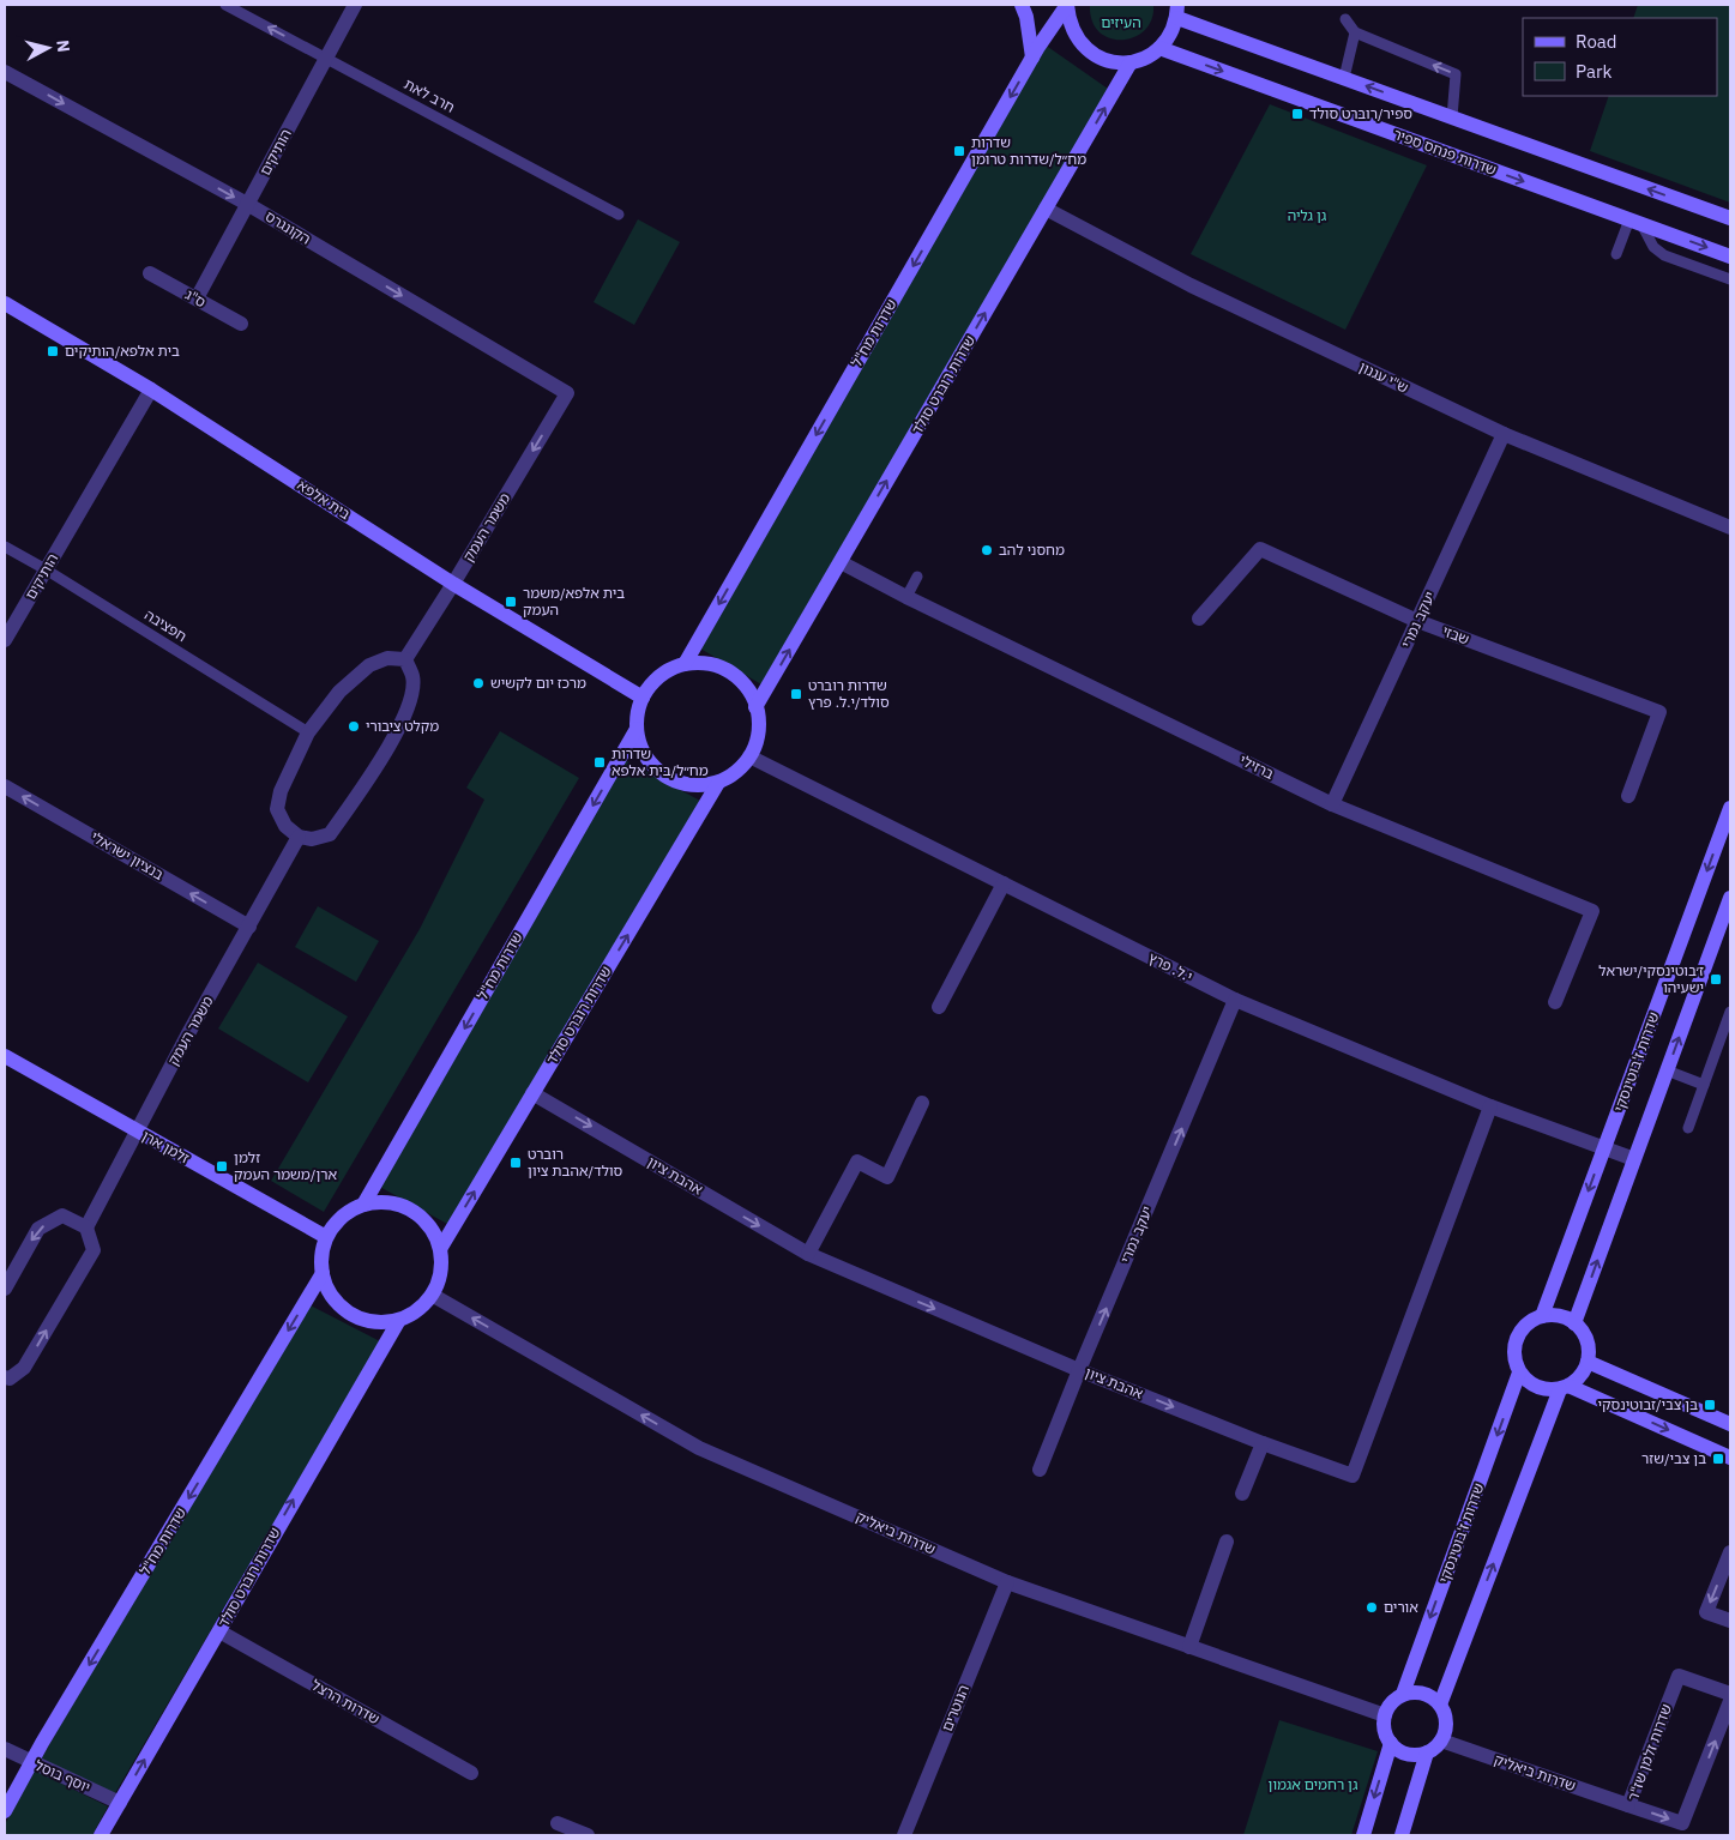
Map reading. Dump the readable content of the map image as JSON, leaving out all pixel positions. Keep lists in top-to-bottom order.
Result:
{
  "streets": {
    "street": [
      "הותיקים",
      "שדרות פנחס ספיר",
      "הקונגרס",
      "ס\"ג",
      "שדרות מח\"ל",
      "ש\"י עגנון",
      "שדרות רוברט סולד",
      "בית אלפא",
      "משמר העמק",
      "יעקב נמרי",
      "שבזי",
      "ברזילי",
      "בנציון ישראלי",
      "י.ל. פרץ",
      "שדרות ז'בוטינסקי",
      "זלמן ארן",
      "אהבת ציון",
      "שדרות ביאליק",
      "שדרות הרצל",
      "הנוטרים",
      "שדרות זלמן שז\"ר",
      "יוסף בוסל"
    ],
    "lane": ["חרב לאת", "חפציבה"]
  },
  "crossings": [
    ["חרב לאת", "הותיקים"],
    ["הותיקים", "הקונגרס"],
    ["הותיקים", "ס\"ג"],
    ["הותיקים", "בית אלפא"],
    ["הותיקים", "חפציבה"],
    ["הקונגרס", "משמר העמק"],
    ["שדרות מח\"ל", "שדרות רוברט סולד"],
    ["שדרות מח\"ל", "בית אלפא"],
    ["שדרות מח\"ל", "י.ל. פרץ"],
    ["שדרות מח\"ל", "זלמן ארן"],
    ["שדרות מח\"ל", "שדרות ביאליק"],
    ["שדרות מח\"ל", "יוסף בוסל"],
    ["ש\"י עגנון", "שדרות רוברט סולד"],
    ["ש\"י עגנון", "יעקב נמרי"],
    ["שדרות רוברט סולד", "בית אלפא"],
    ["שדרות רוברט סולד", "ברזילי"],
    ["שדרות רוברט סולד", "י.ל. פרץ"],
    ["שדרות רוברט סולד", "זלמן ארן"],
    ["שדרות רוברט סולד", "אהבת ציון"],
    ["שדרות רוברט סולד", "שדרות ביאליק"],
    ["שדרות רוברט סולד", "שדרות הרצל"],
    ["שדרות רוברט סולד", "יוסף בוסל"],
    ["בית אלפא", "משמר העמק"],
    ["בית אלפא", "י.ל. פרץ"],
    ["משמר העמק", "בנציון ישראלי"],
    ["משמר העמק", "זלמן ארן"],
    ["יעקב נמרי", "שבזי"],
    ["יעקב נמרי", "ברזילי"],
    ["יעקב נמרי", "י.ל. פרץ"],
    ["יעקב נמרי", "אהבת ציון"],
    ["י.ל. פרץ", "שדרות ז'בוטינסקי"],
    ["י.ל. פרץ", "אהבת ציון"],
    ["שדרות ז'בוטינסקי", "שדרות ביאליק"],
    ["זלמן ארן", "שדרות ביאליק"],
    ["שדרות ביאליק", "הנוטרים"],
    ["שדרות ביאליק", "שדרות זלמן שז\"ר"]
  ],
  "one_way": [
    "הקונגרס",
    "שדרות מח\"ל",
    "שדרות רוברט סולד",
    "יעקב נמרי",
    "בנציון ישראלי",
    "אהבת ציון",
    "שדרות ביאליק"
  ],
  "parks": ["העיזים", "גן גליה", "גן רחמים אגמון"],
  "places": {
    "transit": [
      "ספיר/רוברט סולד",
      "שדרות מח״ל/שדרות טרומן",
      "בית אלפא/הותיקים",
      "בית אלפא/משמר העמק",
      "שדרות רוברט סולד/י.ל. פרץ",
      "שדרות מח״ל/בית אלפא",
      "ז׳בוטינסקי/ישראל ישעיהו",
      "רוברט סולד/אהבת ציון",
      "זלמן ארן/משמר העמק",
      "בן צבי/זבוטינסקי",
      "בן צבי/שזר"
    ],
    "other": [
      "מחסני להב",
      "מרכז יום לקשיש",
      "מקלט ציבורי",
      "אורים"
    ]
  },
  "legend": ["Road", "Park"],
  "north": "right"
}
